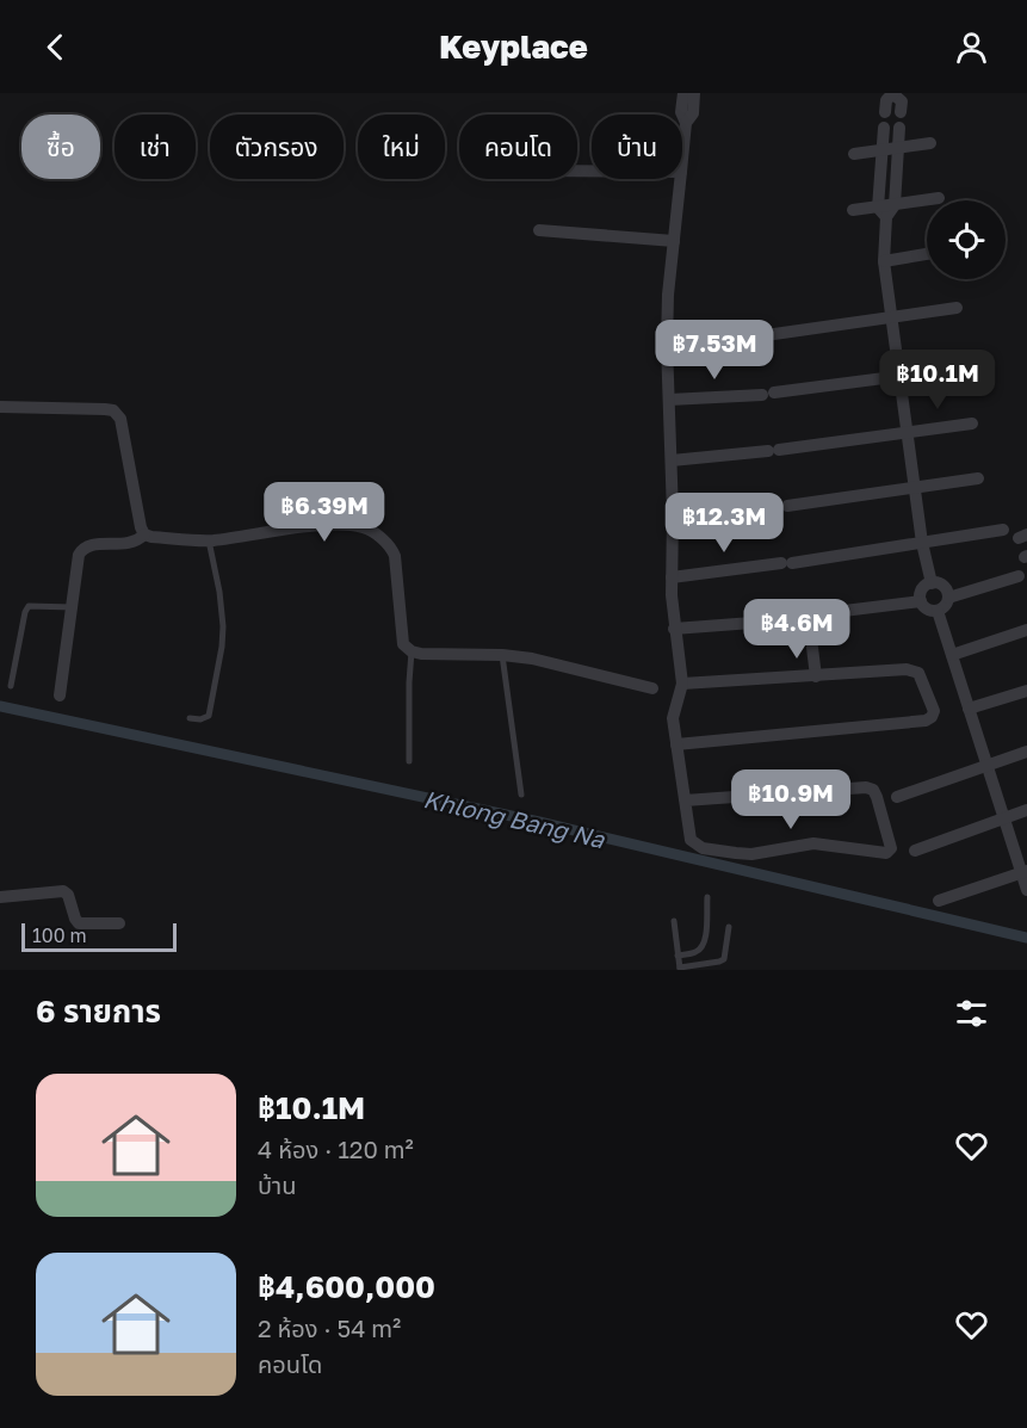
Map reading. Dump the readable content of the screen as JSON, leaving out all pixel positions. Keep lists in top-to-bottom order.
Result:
{
  "water": ["Khlong Bang Na"],
  "scale_bar": "100 m",
  "page": {
    "header": "Keyplace",
    "chip": [
      "ซื้อ",
      "เช่า",
      "ตัวกรอง",
      "ใหม่",
      "คอนโด",
      "บ้าน"
    ],
    "price": [
      "฿7.53M",
      "฿10.1M",
      "฿6.39M",
      "฿12.3M",
      "฿4.6M",
      "฿10.9M"
    ],
    "scale": "100 m",
    "heading": "6 รายการ",
    "list": [
      {
        "name": "฿10.1M",
        "note": "4 ห้อง · 120 m² · บ้าน"
      },
      {
        "name": "฿4,600,000",
        "note": "2 ห้อง · 54 m² · คอนโด"
      }
    ]
  }
}
